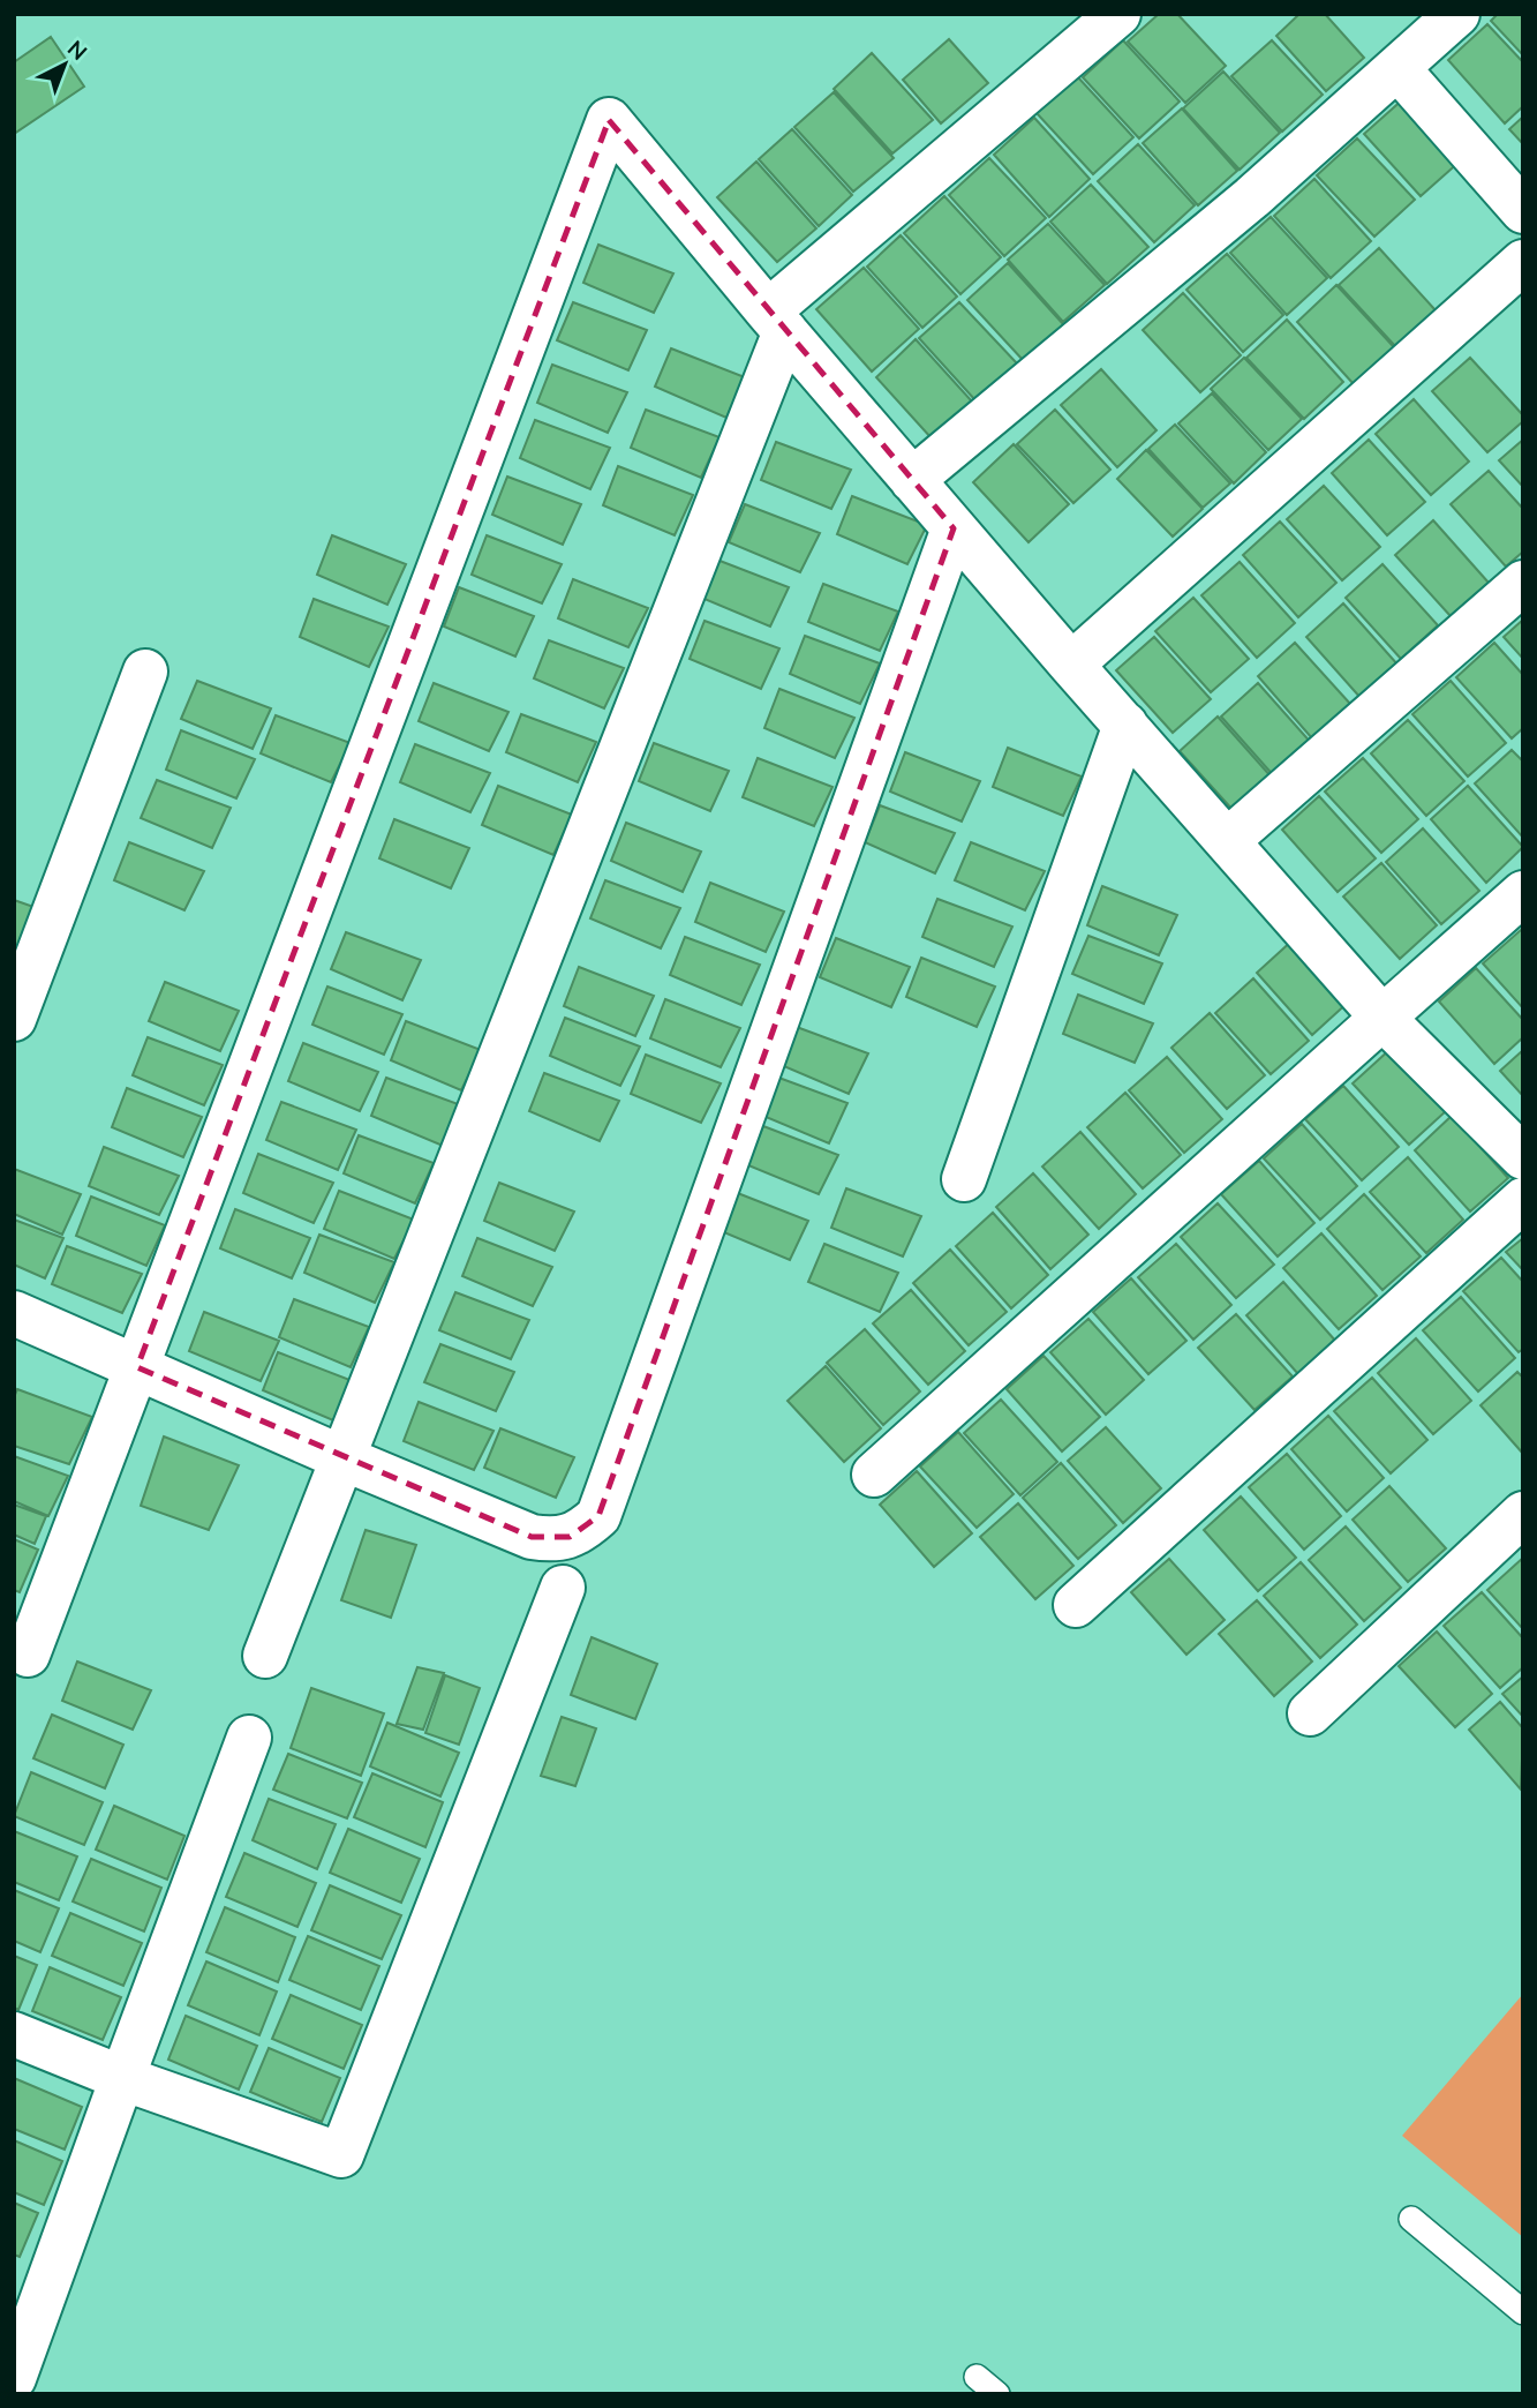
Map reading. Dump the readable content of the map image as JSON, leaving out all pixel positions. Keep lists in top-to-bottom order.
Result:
{
  "north": "top right"
}
